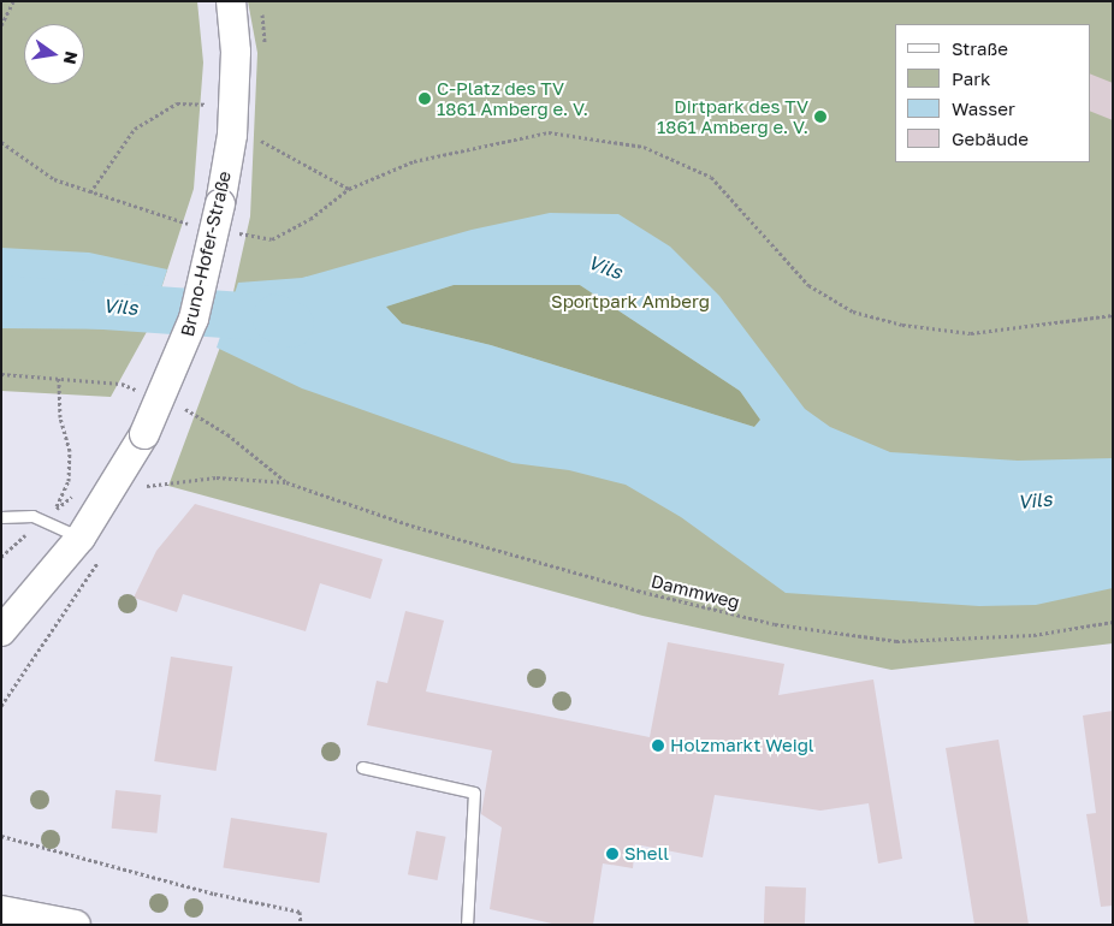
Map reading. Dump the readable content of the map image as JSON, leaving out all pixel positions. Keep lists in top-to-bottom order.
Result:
{
  "streets": {
    "main road": ["Bruno-Hofer-Straße"],
    "path": ["Dammweg"]
  },
  "water": ["Vils"],
  "parks": ["Sportpark Amberg"],
  "places": [
    "C-Platz des TV 1861 Amberg e. V.",
    "Dirtpark des TV 1861 Amberg e. V.",
    "Holzmarkt Weigl",
    "Shell"
  ],
  "legend": [
    "Straße",
    "Park",
    "Wasser",
    "Gebäude"
  ],
  "north": "right"
}
